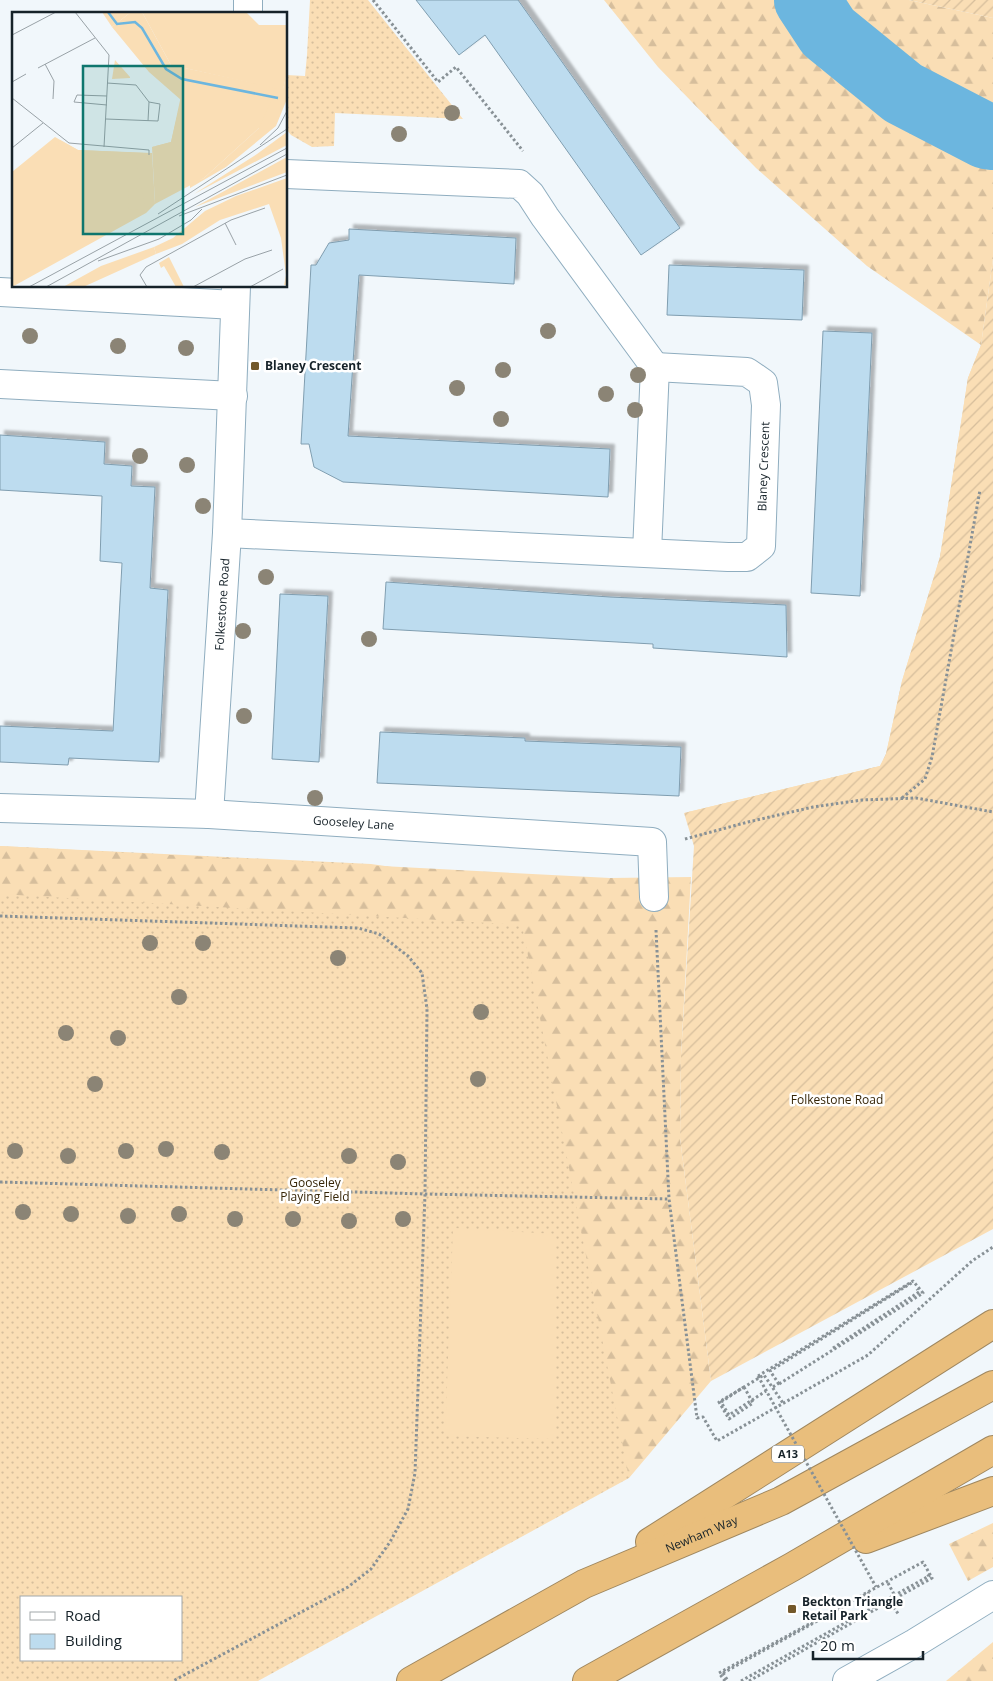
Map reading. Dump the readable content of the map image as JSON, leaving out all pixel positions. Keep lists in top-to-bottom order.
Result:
{
  "streets": {
    "highway": ["A13", "Newham Way"],
    "street": ["Blaney Crescent", "Folkestone Road", "Gooseley Lane"]
  },
  "crossings": [
    ["Blaney Crescent", "Folkestone Road"],
    ["Folkestone Road", "Gooseley Lane"],
    ["A13", "Newham Way"]
  ],
  "parks": ["Folkestone Road", "Gooseley Playing Field"],
  "places": {
    "transit": ["Blaney Crescent", "Beckton Triangle Retail Park"]
  },
  "legend": ["Road", "Building"],
  "scale_bar": "20 m"
}
